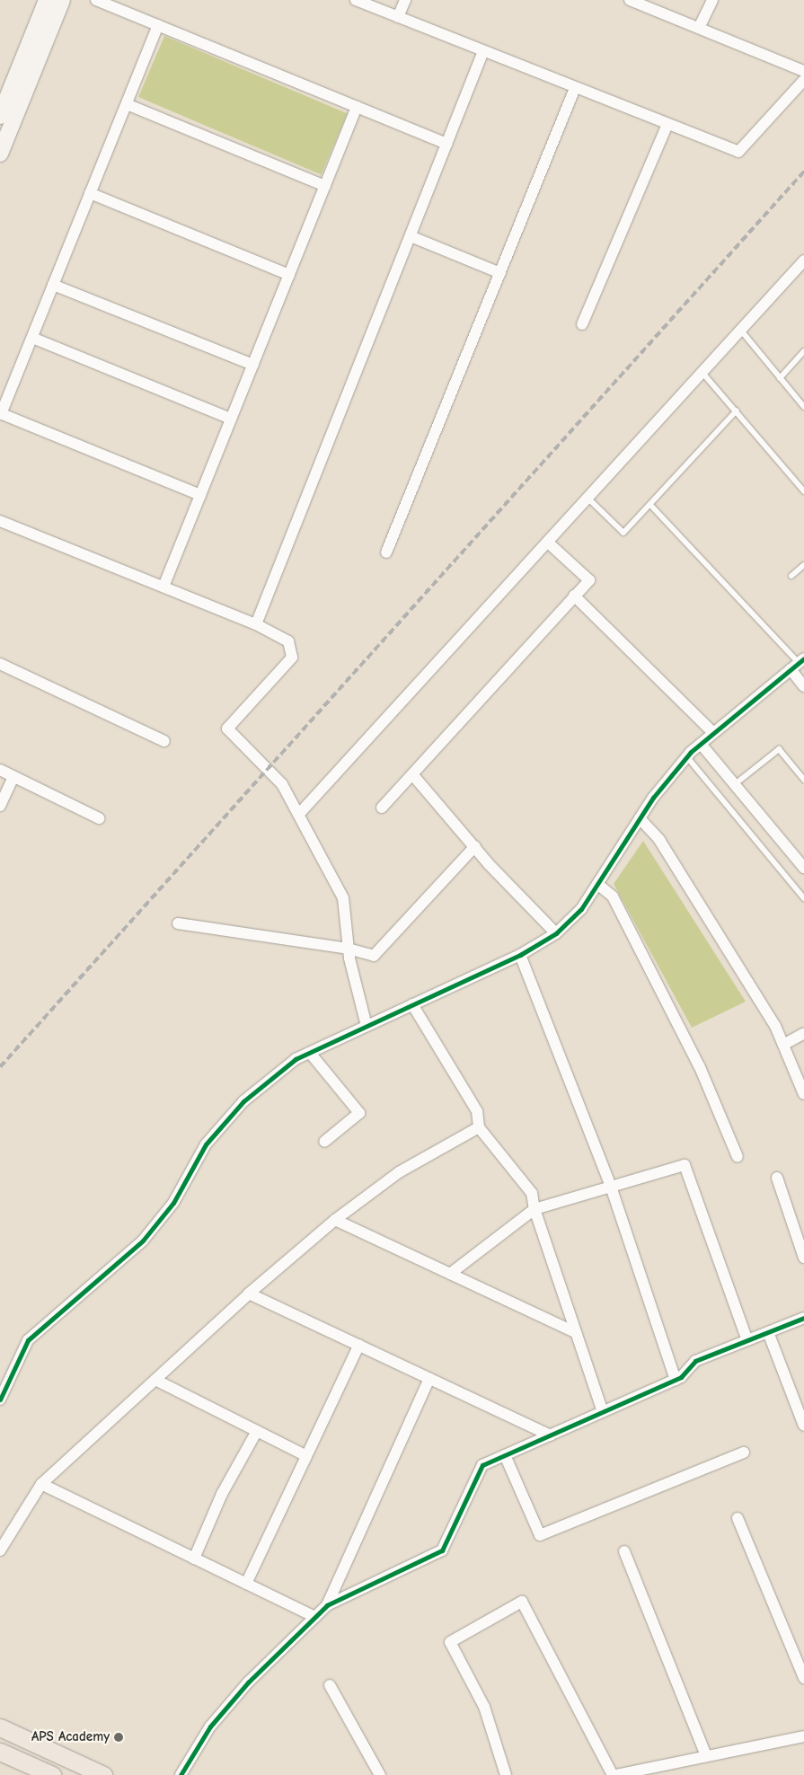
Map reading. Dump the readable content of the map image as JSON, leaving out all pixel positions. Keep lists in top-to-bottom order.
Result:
{
  "places": ["APS Academy"]
}
